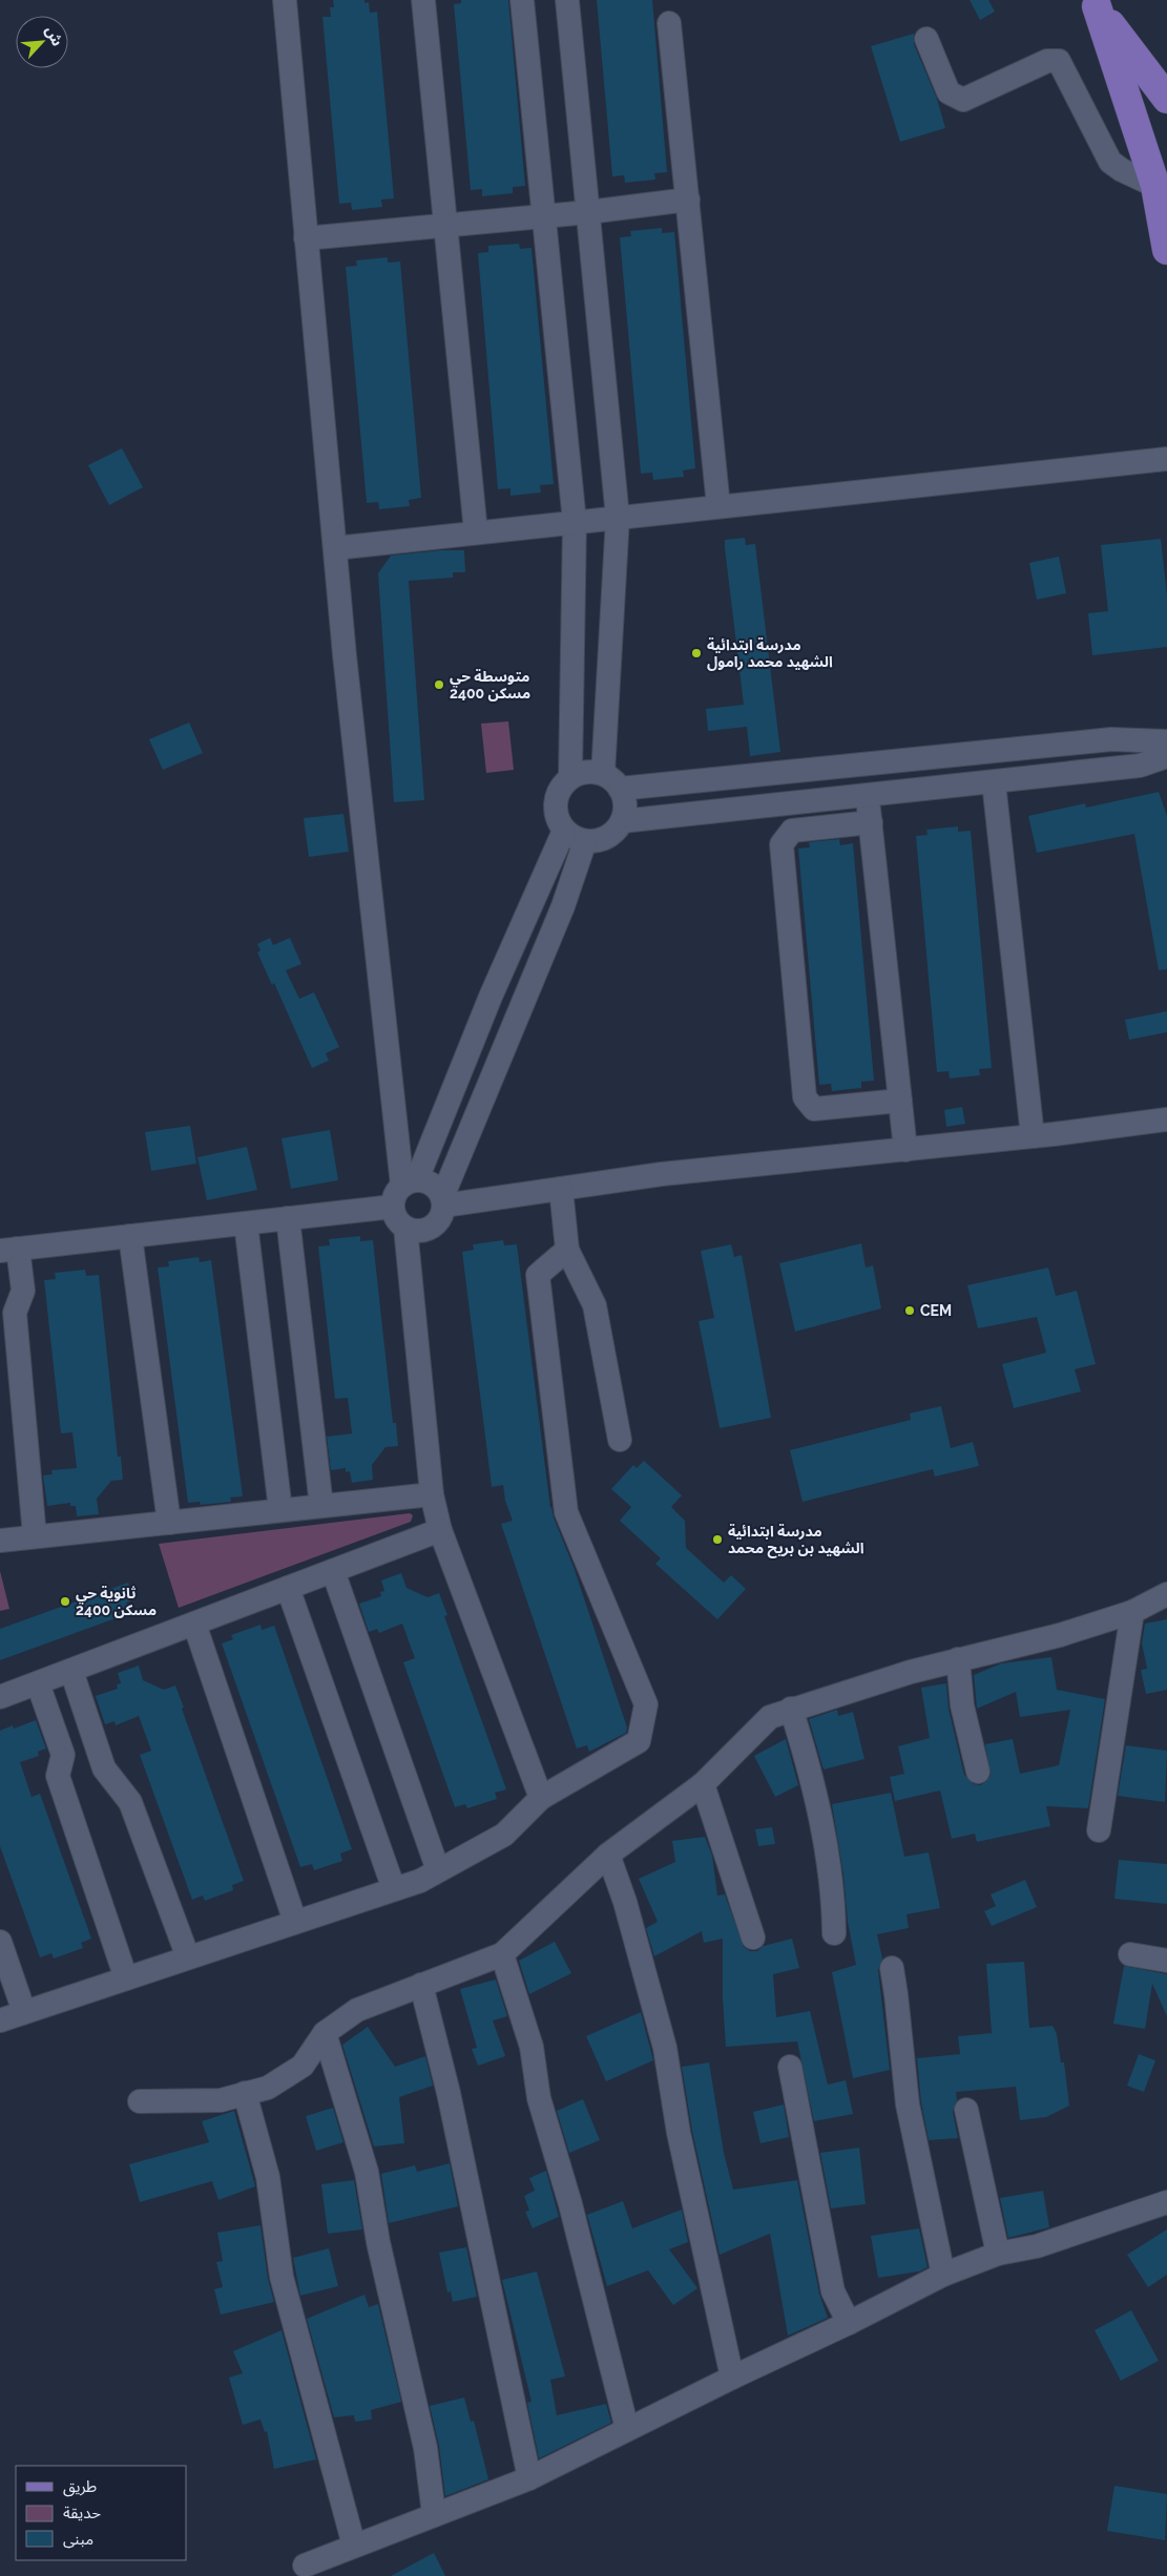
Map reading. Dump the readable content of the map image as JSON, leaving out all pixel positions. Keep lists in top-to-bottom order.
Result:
{
  "places": [
    "مدرسة ابتدائية الشهيد محمد رامول",
    "متوسطة حي 2400 مسكن",
    "CEM",
    "مدرسة ابتدائية الشهيد بن بريح محمد",
    "ثانوية حي 2400 مسكن"
  ],
  "legend": ["طريق", "حديقة", "مبنى"],
  "north": "top right"
}
